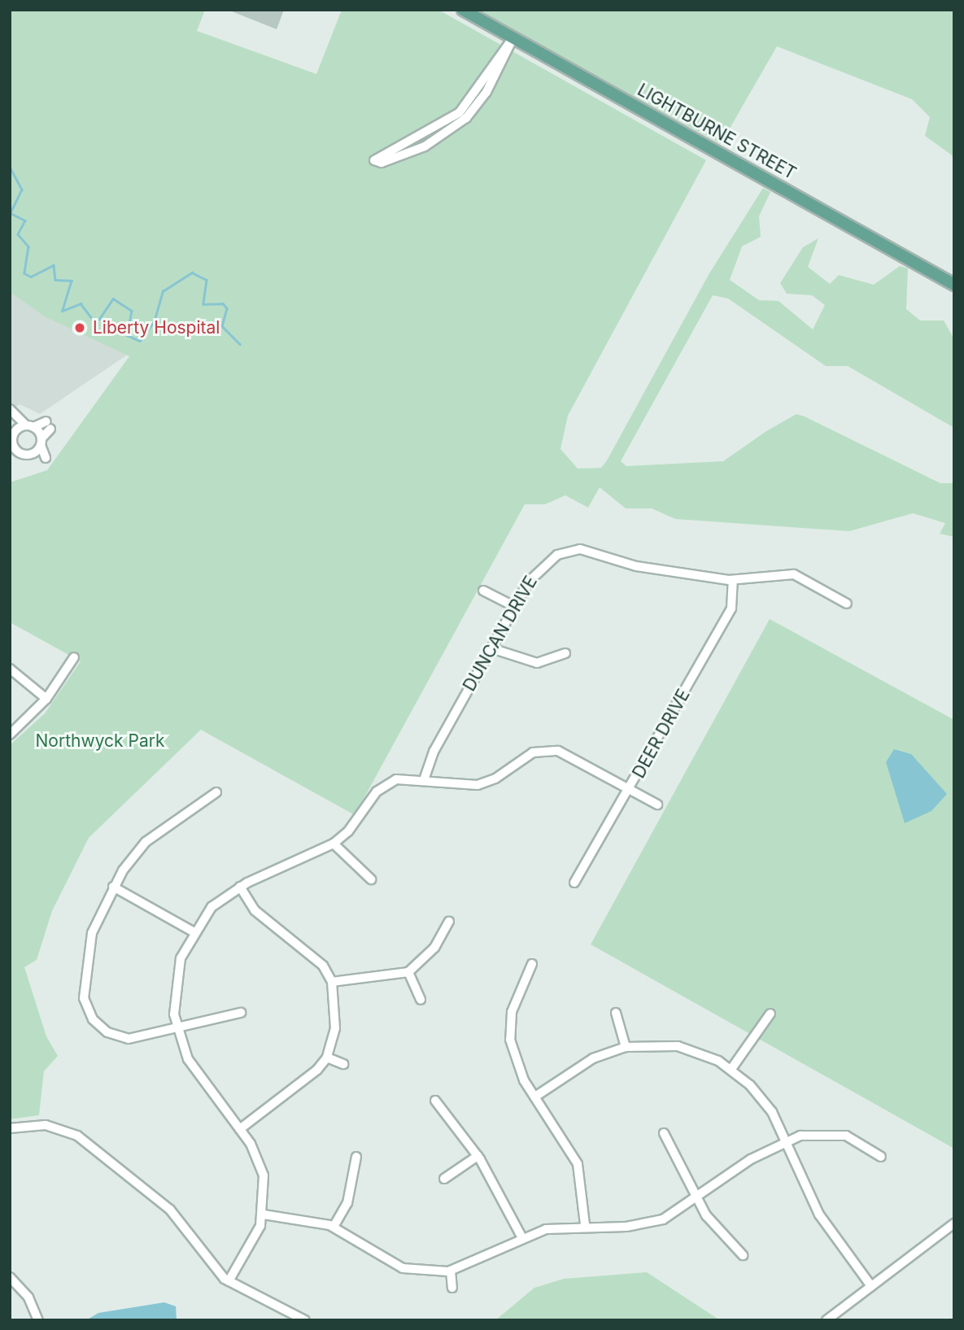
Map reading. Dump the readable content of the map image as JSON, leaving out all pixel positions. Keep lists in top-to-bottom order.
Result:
{
  "streets": {
    "main road": ["LIGHTBURNE STREET"],
    "street": ["DUNCAN DRIVE", "DEER DRIVE"]
  },
  "crossings": [
    ["DUNCAN DRIVE", "DEER DRIVE"]
  ],
  "parks": ["Northwyck Park"],
  "places": ["Liberty Hospital"]
}
